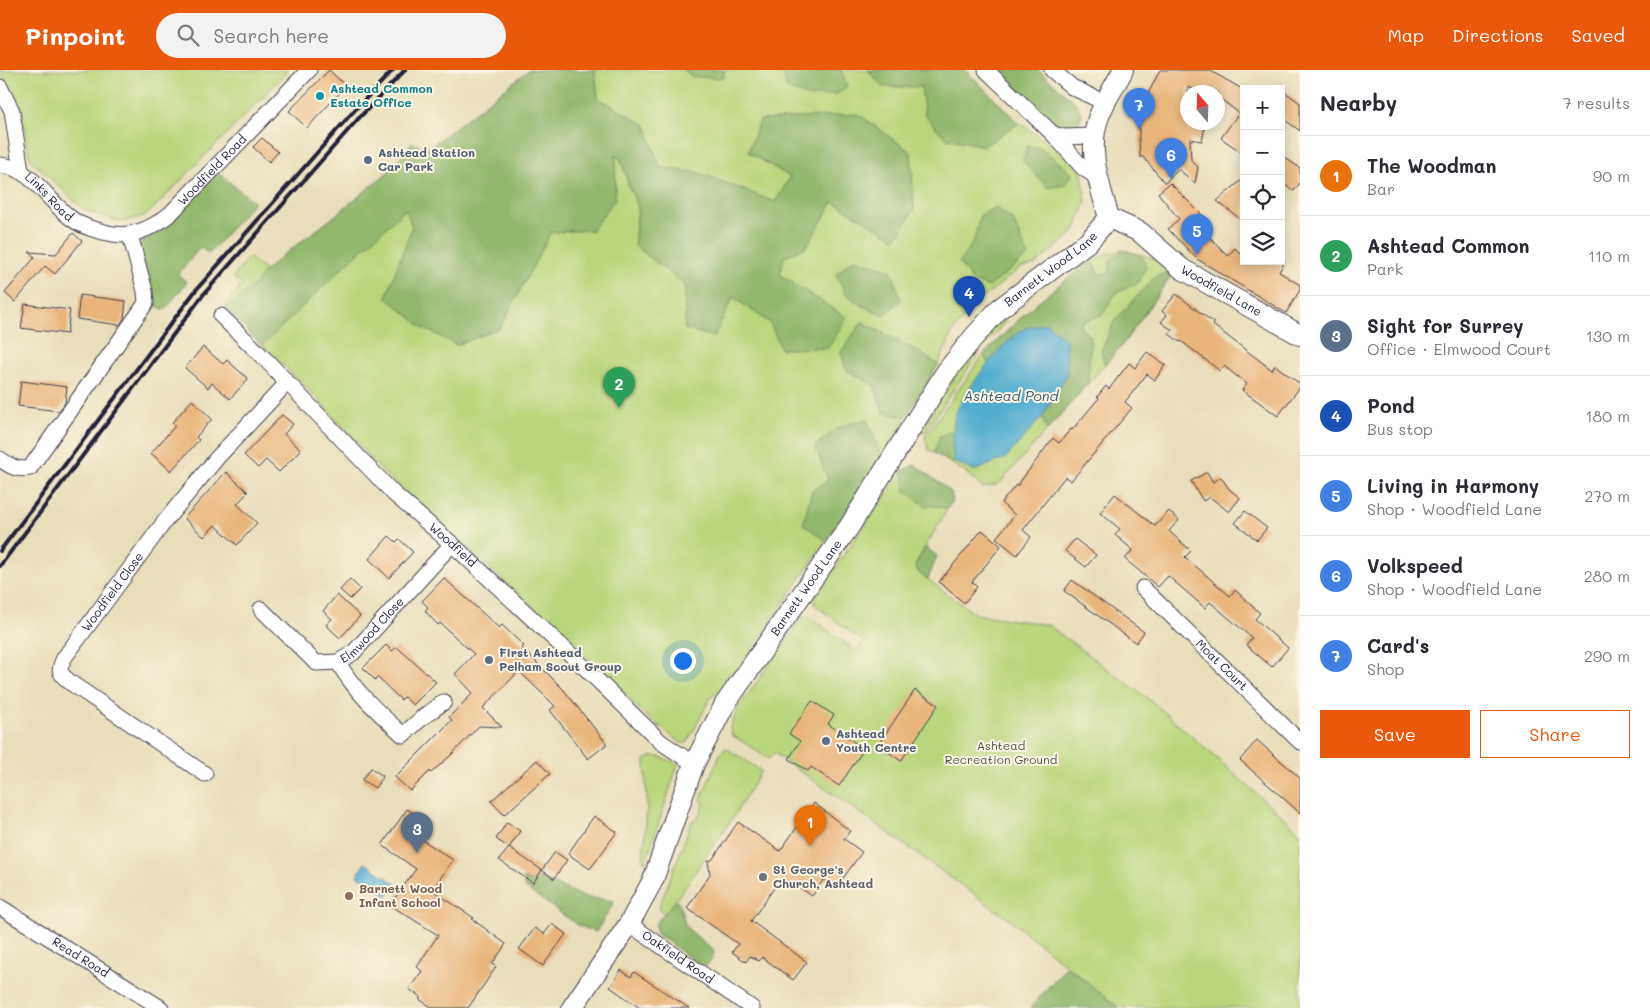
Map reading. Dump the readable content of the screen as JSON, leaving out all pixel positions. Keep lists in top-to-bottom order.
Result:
{
  "streets": {
    "street": [
      "Woodfield Road",
      "Links Road",
      "Barnett Wood Lane",
      "Woodfield Lane",
      "Woodfield",
      "Woodfield Close",
      "Elmwood Close",
      "Moat Court",
      "Oakfield Road",
      "Read Road"
    ]
  },
  "crossings": [
    ["Woodfield Road", "Links Road"],
    ["Barnett Wood Lane", "Woodfield Lane"],
    ["Barnett Wood Lane", "Woodfield"],
    ["Barnett Wood Lane", "Oakfield Road"],
    ["Woodfield", "Woodfield Close"],
    ["Woodfield", "Elmwood Close"]
  ],
  "water": ["Ashtead Pond"],
  "parks": ["Ashtead Recreation Ground"],
  "places": [
    "Ashtead Common Estate Office",
    "Ashtead Station Car Park",
    "First Ashtead Pelham Scout Group",
    "Ashtead Youth Centre",
    "St George's Church, Ashtead",
    "Barnett Wood Infant School"
  ],
  "north": "top",
  "page": {
    "header": "Pinpoint",
    "search": "Search here",
    "nav": ["Map", "Directions", "Saved"],
    "heading": ["Nearby", "7 results"],
    "map_buttons": ["+", "−"],
    "pins": [
      "7",
      "6",
      "5",
      "4",
      "2",
      "1",
      "3"
    ],
    "list": [
      {
        "mark": "1",
        "name": "The Woodman",
        "note": "Bar",
        "value": "90 m"
      },
      {
        "mark": "2",
        "name": "Ashtead Common",
        "note": "Park",
        "value": "110 m"
      },
      {
        "mark": "3",
        "name": "Sight for Surrey",
        "note": "Office · Elmwood Court",
        "value": "130 m"
      },
      {
        "mark": "4",
        "name": "Pond",
        "note": "Bus stop",
        "value": "180 m"
      },
      {
        "mark": "5",
        "name": "Living in Harmony",
        "note": "Shop · Woodfield Lane",
        "value": "270 m"
      },
      {
        "mark": "6",
        "name": "Volkspeed",
        "note": "Shop · Woodfield Lane",
        "value": "280 m"
      },
      {
        "mark": "7",
        "name": "Card's",
        "note": "Shop",
        "value": "290 m"
      }
    ],
    "buttons": ["Save", "Share"]
  }
}
